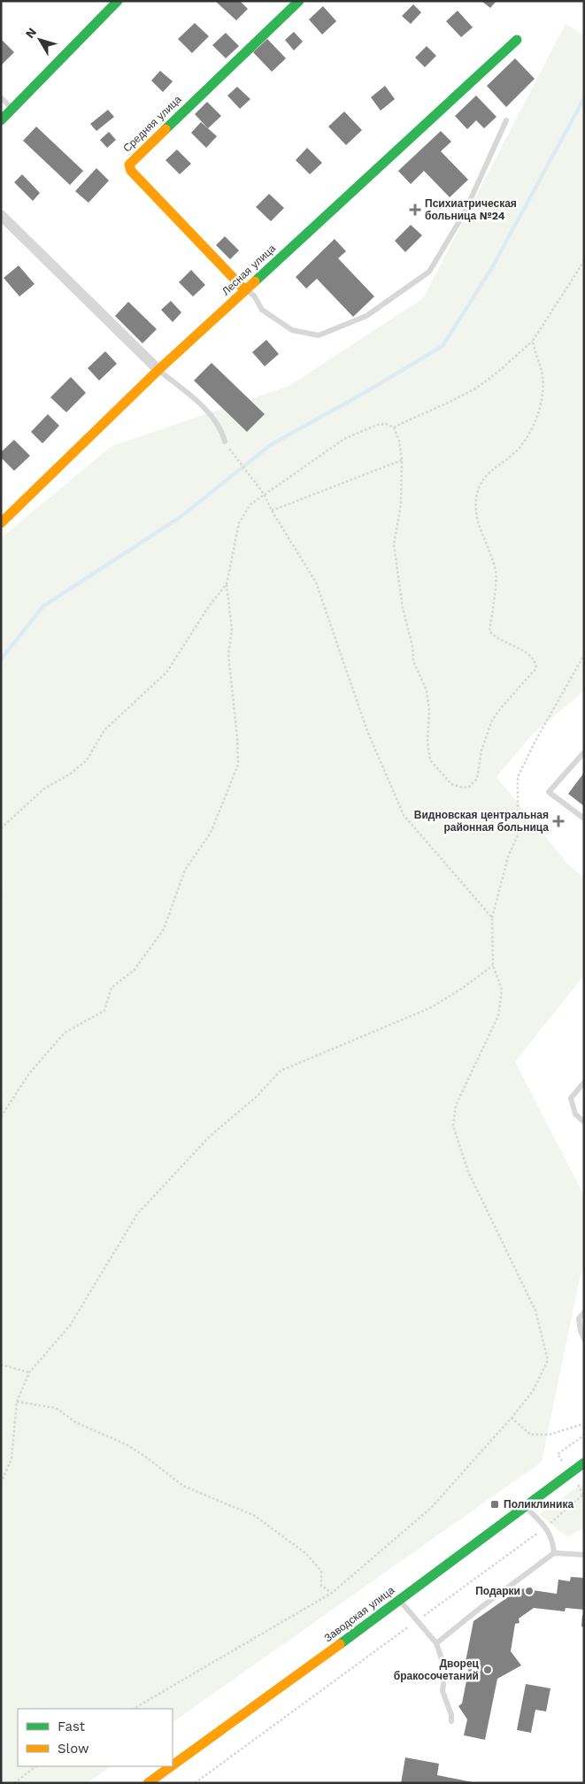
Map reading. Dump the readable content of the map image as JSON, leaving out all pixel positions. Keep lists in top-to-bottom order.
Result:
{
  "streets": {
    "street": ["Средняя улица", "Лесная улица", "Заводская улица"]
  },
  "crossings": [
    ["Средняя улица", "Лесная улица"]
  ],
  "places": {
    "health": ["Психиатрическая больница №24", "Видновская центральная районная больница"],
    "transit": ["Поликлиника"],
    "other": ["Подарки", "Дворец бракосочетаний"]
  },
  "legend": ["Fast", "Slow"],
  "north": "top left"
}
